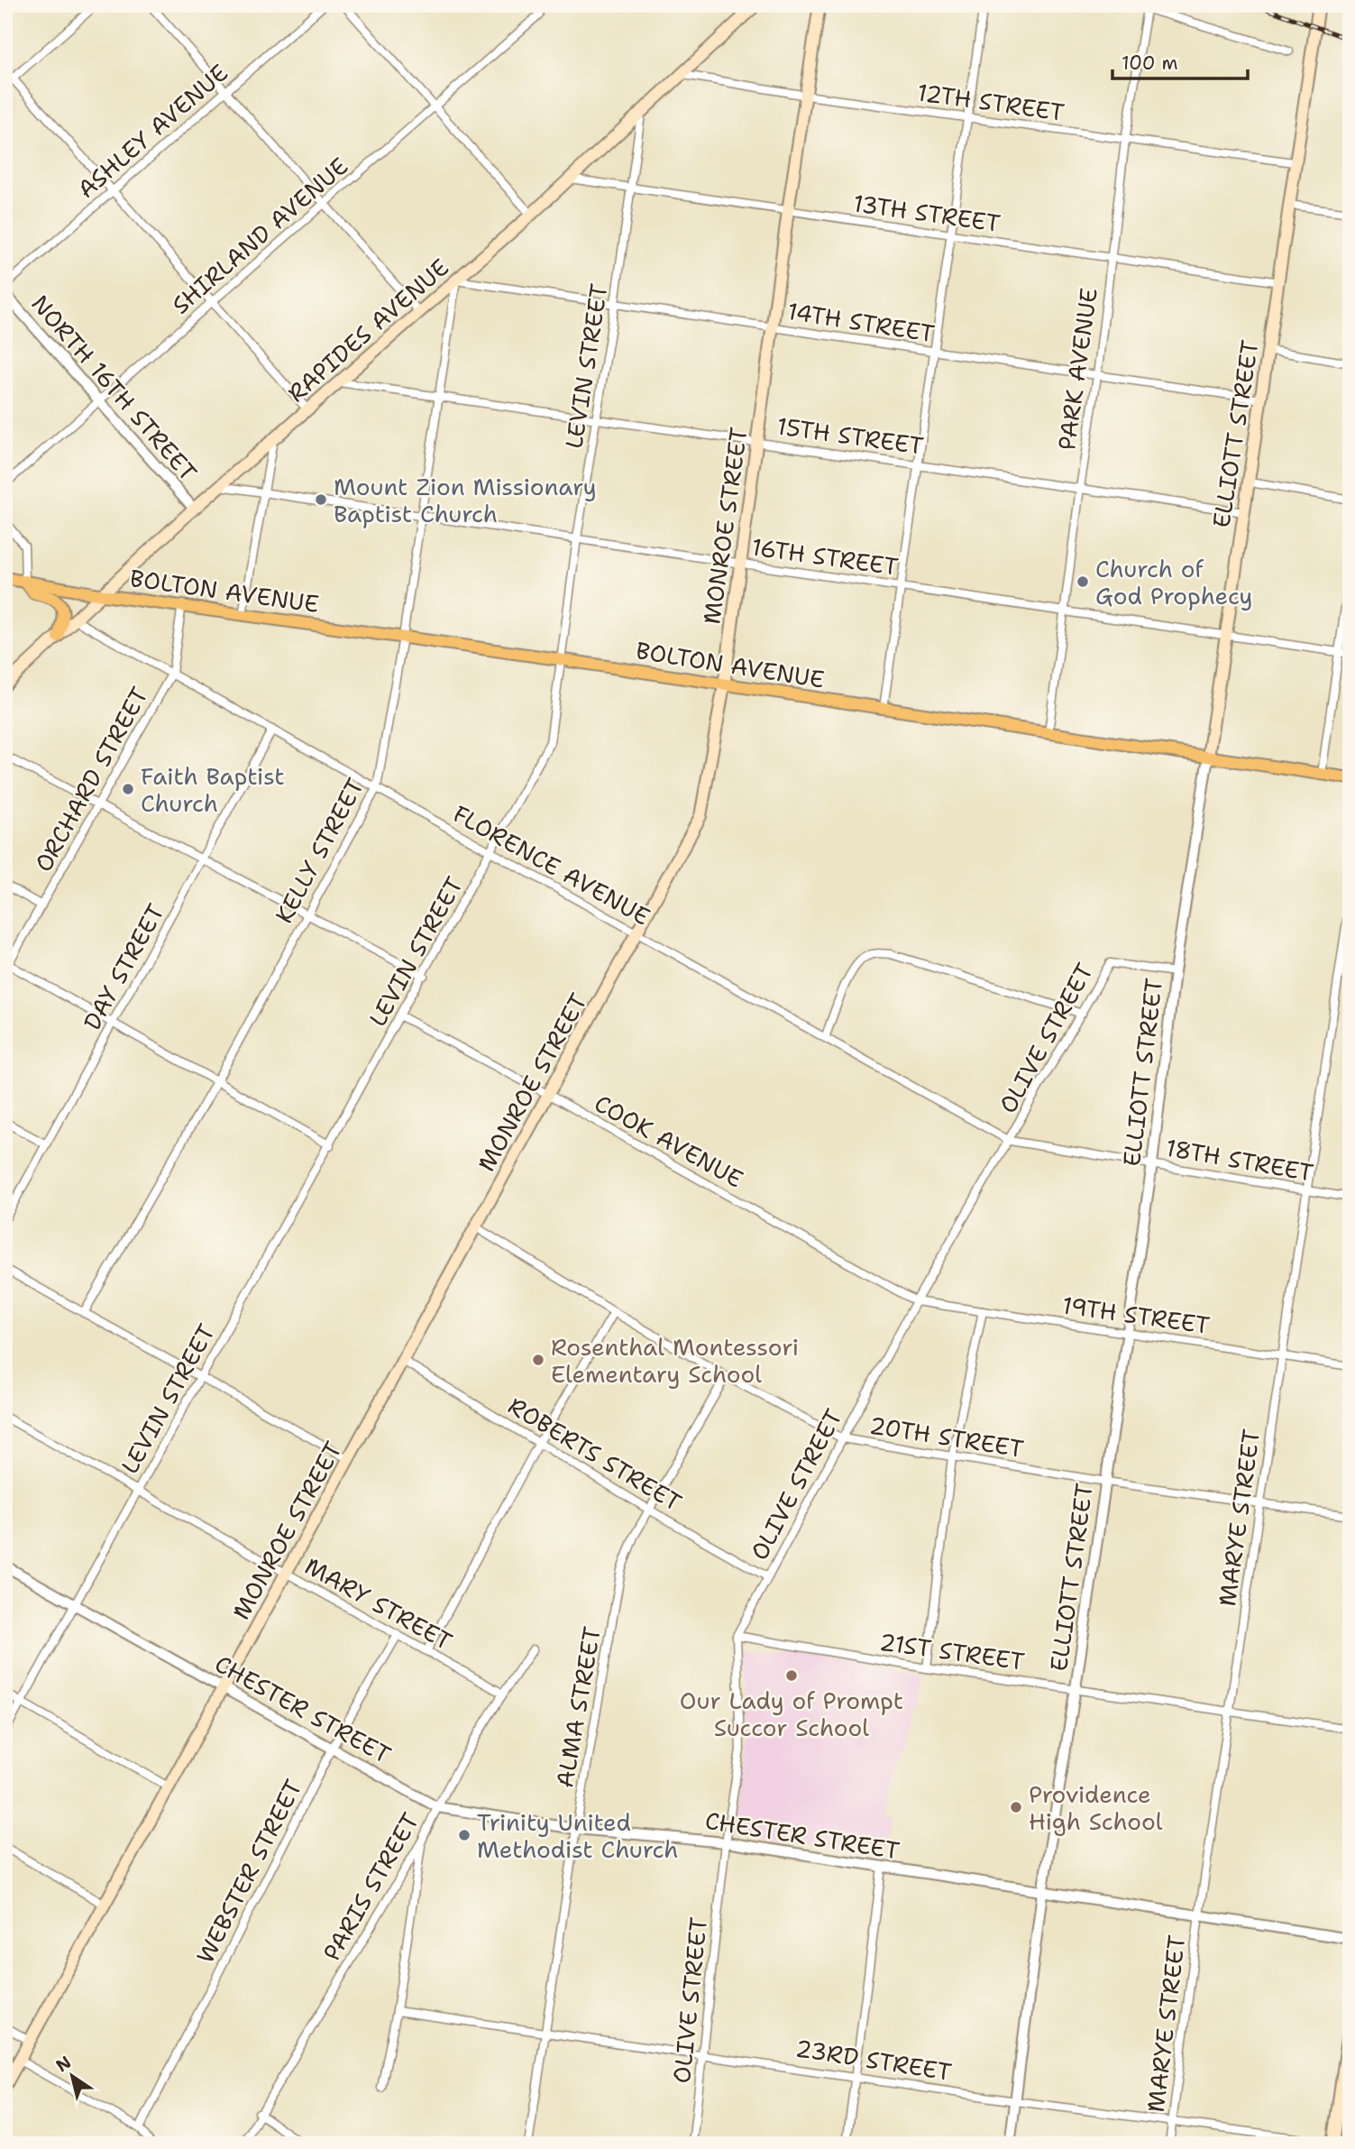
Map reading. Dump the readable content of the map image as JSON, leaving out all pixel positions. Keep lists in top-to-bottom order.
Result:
{
  "streets": {
    "main road": [
      "RAPIDES AVENUE",
      "ELLIOTT STREET",
      "MONROE STREET",
      "BOLTON AVENUE"
    ],
    "street": [
      "12TH STREET",
      "ASHLEY AVENUE",
      "13TH STREET",
      "SHIRLAND AVENUE",
      "14TH STREET",
      "LEVIN STREET",
      "PARK AVENUE",
      "NORTH 16TH STREET",
      "15TH STREET",
      "16TH STREET",
      "ORCHARD STREET",
      "KELLY STREET",
      "FLORENCE AVENUE",
      "DAY STREET",
      "OLIVE STREET",
      "COOK AVENUE",
      "18TH STREET",
      "19TH STREET",
      "20TH STREET",
      "ROBERTS STREET",
      "MARYE STREET",
      "MARY STREET",
      "21ST STREET",
      "ALMA STREET",
      "CHESTER STREET",
      "WEBSTER STREET",
      "PARIS STREET",
      "23RD STREET"
    ]
  },
  "crossings": [
    ["12TH STREET", "RAPIDES AVENUE"],
    ["12TH STREET", "PARK AVENUE"],
    ["12TH STREET", "ELLIOTT STREET"],
    ["12TH STREET", "MONROE STREET"],
    ["13TH STREET", "RAPIDES AVENUE"],
    ["13TH STREET", "LEVIN STREET"],
    ["13TH STREET", "PARK AVENUE"],
    ["13TH STREET", "ELLIOTT STREET"],
    ["13TH STREET", "MONROE STREET"],
    ["SHIRLAND AVENUE", "NORTH 16TH STREET"],
    ["14TH STREET", "RAPIDES AVENUE"],
    ["14TH STREET", "LEVIN STREET"],
    ["14TH STREET", "PARK AVENUE"],
    ["14TH STREET", "ELLIOTT STREET"],
    ["14TH STREET", "MONROE STREET"],
    ["14TH STREET", "KELLY STREET"],
    ["RAPIDES AVENUE", "LEVIN STREET"],
    ["RAPIDES AVENUE", "NORTH 16TH STREET"],
    ["RAPIDES AVENUE", "15TH STREET"],
    ["RAPIDES AVENUE", "16TH STREET"],
    ["RAPIDES AVENUE", "BOLTON AVENUE"],
    ["RAPIDES AVENUE", "KELLY STREET"],
    ["RAPIDES AVENUE", "FLORENCE AVENUE"],
    ["LEVIN STREET", "15TH STREET"],
    ["LEVIN STREET", "16TH STREET"],
    ["LEVIN STREET", "BOLTON AVENUE"],
    ["LEVIN STREET", "FLORENCE AVENUE"],
    ["LEVIN STREET", "COOK AVENUE"],
    ["LEVIN STREET", "MARY STREET"],
    ["LEVIN STREET", "CHESTER STREET"],
    ["PARK AVENUE", "15TH STREET"],
    ["PARK AVENUE", "16TH STREET"],
    ["PARK AVENUE", "BOLTON AVENUE"],
    ["ELLIOTT STREET", "15TH STREET"],
    ["ELLIOTT STREET", "16TH STREET"],
    ["ELLIOTT STREET", "BOLTON AVENUE"],
    ["ELLIOTT STREET", "OLIVE STREET"],
    ["ELLIOTT STREET", "18TH STREET"],
    ["ELLIOTT STREET", "19TH STREET"],
    ["ELLIOTT STREET", "20TH STREET"],
    ["ELLIOTT STREET", "21ST STREET"],
    ["ELLIOTT STREET", "CHESTER STREET"],
    ["ELLIOTT STREET", "23RD STREET"],
    ["15TH STREET", "MONROE STREET"],
    ["15TH STREET", "KELLY STREET"],
    ["MONROE STREET", "16TH STREET"],
    ["MONROE STREET", "BOLTON AVENUE"],
    ["MONROE STREET", "FLORENCE AVENUE"],
    ["MONROE STREET", "COOK AVENUE"],
    ["MONROE STREET", "20TH STREET"],
    ["MONROE STREET", "ROBERTS STREET"],
    ["MONROE STREET", "MARY STREET"],
    ["MONROE STREET", "CHESTER STREET"],
    ["16TH STREET", "KELLY STREET"],
    ["BOLTON AVENUE", "ORCHARD STREET"],
    ["BOLTON AVENUE", "KELLY STREET"],
    ["ORCHARD STREET", "FLORENCE AVENUE"],
    ["KELLY STREET", "FLORENCE AVENUE"],
    ["FLORENCE AVENUE", "DAY STREET"],
    ["FLORENCE AVENUE", "OLIVE STREET"],
    ["FLORENCE AVENUE", "18TH STREET"],
    ["OLIVE STREET", "COOK AVENUE"],
    ["OLIVE STREET", "18TH STREET"],
    ["OLIVE STREET", "19TH STREET"],
    ["OLIVE STREET", "20TH STREET"],
    ["OLIVE STREET", "ROBERTS STREET"],
    ["OLIVE STREET", "21ST STREET"],
    ["OLIVE STREET", "CHESTER STREET"],
    ["OLIVE STREET", "23RD STREET"],
    ["COOK AVENUE", "19TH STREET"],
    ["18TH STREET", "MARYE STREET"],
    ["19TH STREET", "MARYE STREET"],
    ["20TH STREET", "MARYE STREET"],
    ["20TH STREET", "ALMA STREET"],
    ["ROBERTS STREET", "ALMA STREET"],
    ["MARYE STREET", "21ST STREET"],
    ["MARYE STREET", "CHESTER STREET"],
    ["MARYE STREET", "23RD STREET"],
    ["MARY STREET", "WEBSTER STREET"],
    ["MARY STREET", "PARIS STREET"],
    ["ALMA STREET", "CHESTER STREET"],
    ["ALMA STREET", "23RD STREET"],
    ["CHESTER STREET", "WEBSTER STREET"],
    ["CHESTER STREET", "PARIS STREET"]
  ],
  "places": [
    "Mount Zion Missionary Baptist Church",
    "Church of God Prophecy",
    "Faith Baptist Church",
    "Rosenthal Montessori Elementary School",
    "Our Lady of Prompt Succor School",
    "Providence High School",
    "Trinity United Methodist Church"
  ],
  "scale_bar": "100 m",
  "north": "top left"
}
